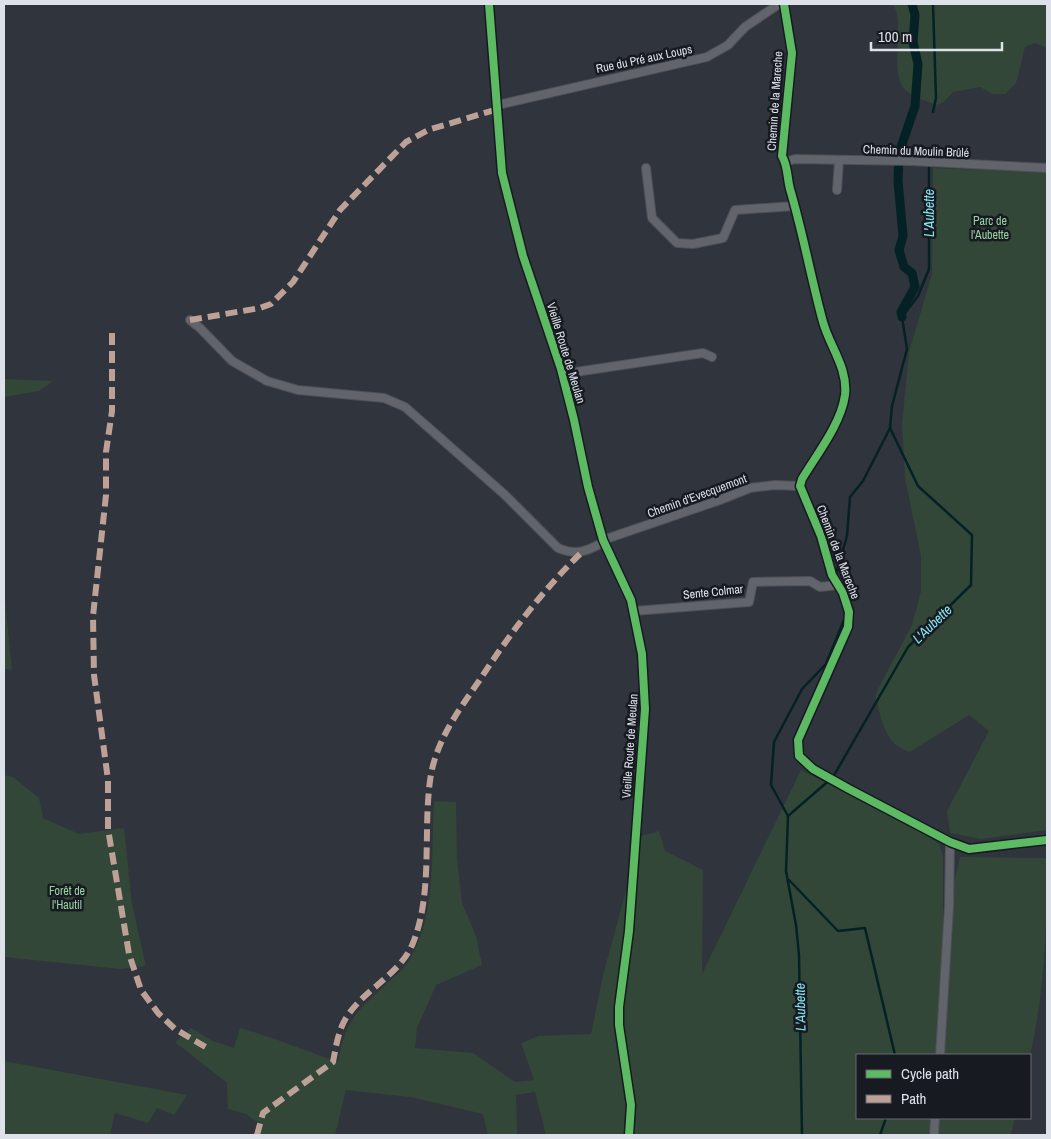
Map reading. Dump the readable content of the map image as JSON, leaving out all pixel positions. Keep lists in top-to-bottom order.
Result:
{
  "streets": {
    "street": [
      "Rue du Pré aux Loups",
      "Chemin de la Mareche",
      "Chemin du Moulin Brûlé",
      "Vieille Route de Meulan",
      "Chemin d'Evecquemont",
      "Sente Colmar"
    ]
  },
  "crossings": [
    ["Rue du Pré aux Loups", "Vieille Route de Meulan"],
    ["Chemin de la Mareche", "Chemin du Moulin Brûlé"],
    ["Chemin de la Mareche", "Chemin d'Evecquemont"],
    ["Chemin de la Mareche", "Sente Colmar"],
    ["Vieille Route de Meulan", "Chemin d'Evecquemont"],
    ["Vieille Route de Meulan", "Sente Colmar"]
  ],
  "water": ["L'Aubette"],
  "parks": ["Parc de l'Aubette", "Forêt de l'Hautil"],
  "legend": ["Cycle path", "Path"],
  "scale_bar": "100 m"
}
